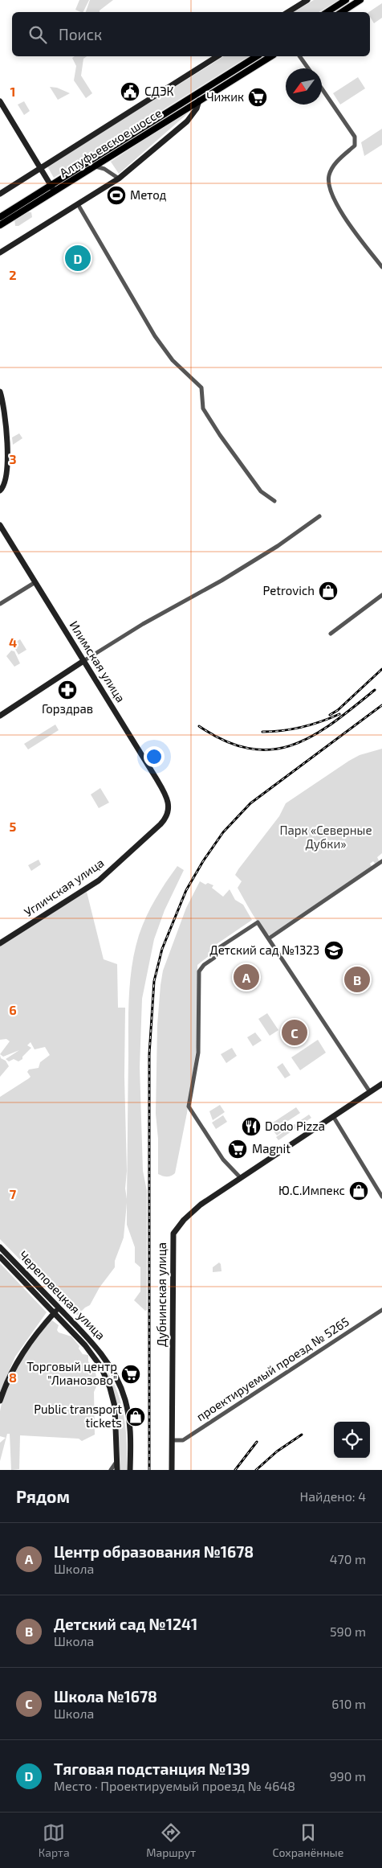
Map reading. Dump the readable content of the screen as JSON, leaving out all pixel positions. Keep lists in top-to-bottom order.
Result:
{
  "streets": {
    "main road": ["Алтуфьевское шоссе"],
    "street": [
      "Илимская улица",
      "Угличская улица",
      "Дубнинская улица",
      "Череповецкая улица",
      "проектируемый проезд № 5265"
    ]
  },
  "crossings": [
    ["Илимская улица", "Угличская улица"],
    ["Дубнинская улица", "проектируемый проезд № 5265"]
  ],
  "parks": ["Парк «Северные Дубки»"],
  "places": {
    "public building": ["СДЭК"],
    "supermarket": ["Чижик", "Magnit", "Торговый центр \"Лианозово\""],
    "sports": ["Метод"],
    "shop": ["Petrovich", "Ю.С.Импекс", "Public transport tickets"],
    "pharmacy": ["Горздрав"],
    "school or university": ["Детский сад №1323"],
    "restaurant": ["Dodo Pizza"]
  },
  "north": "bottom left",
  "page": {
    "search": "Поиск",
    "pins": [
      "D",
      "A",
      "B",
      "C"
    ],
    "heading": ["Рядом", "Найдено: 4"],
    "list": [
      {
        "mark": "A",
        "name": "Центр образования №1678",
        "note": "Школа",
        "value": "470 m"
      },
      {
        "mark": "B",
        "name": "Детский сад №1241",
        "note": "Школа",
        "value": "590 m"
      },
      {
        "mark": "C",
        "name": "Школа №1678",
        "note": "Школа",
        "value": "610 m"
      },
      {
        "mark": "D",
        "name": "Тяговая подстанция №139",
        "note": "Место · Проектируемый проезд № 4648",
        "value": "990 m"
      }
    ],
    "nav": ["Карта", "Маршрут", "Сохранённые"]
  },
  "grid": {
    "rows": [
      "1",
      "2",
      "3",
      "4",
      "5",
      "6",
      "7",
      "8"
    ]
  }
}
